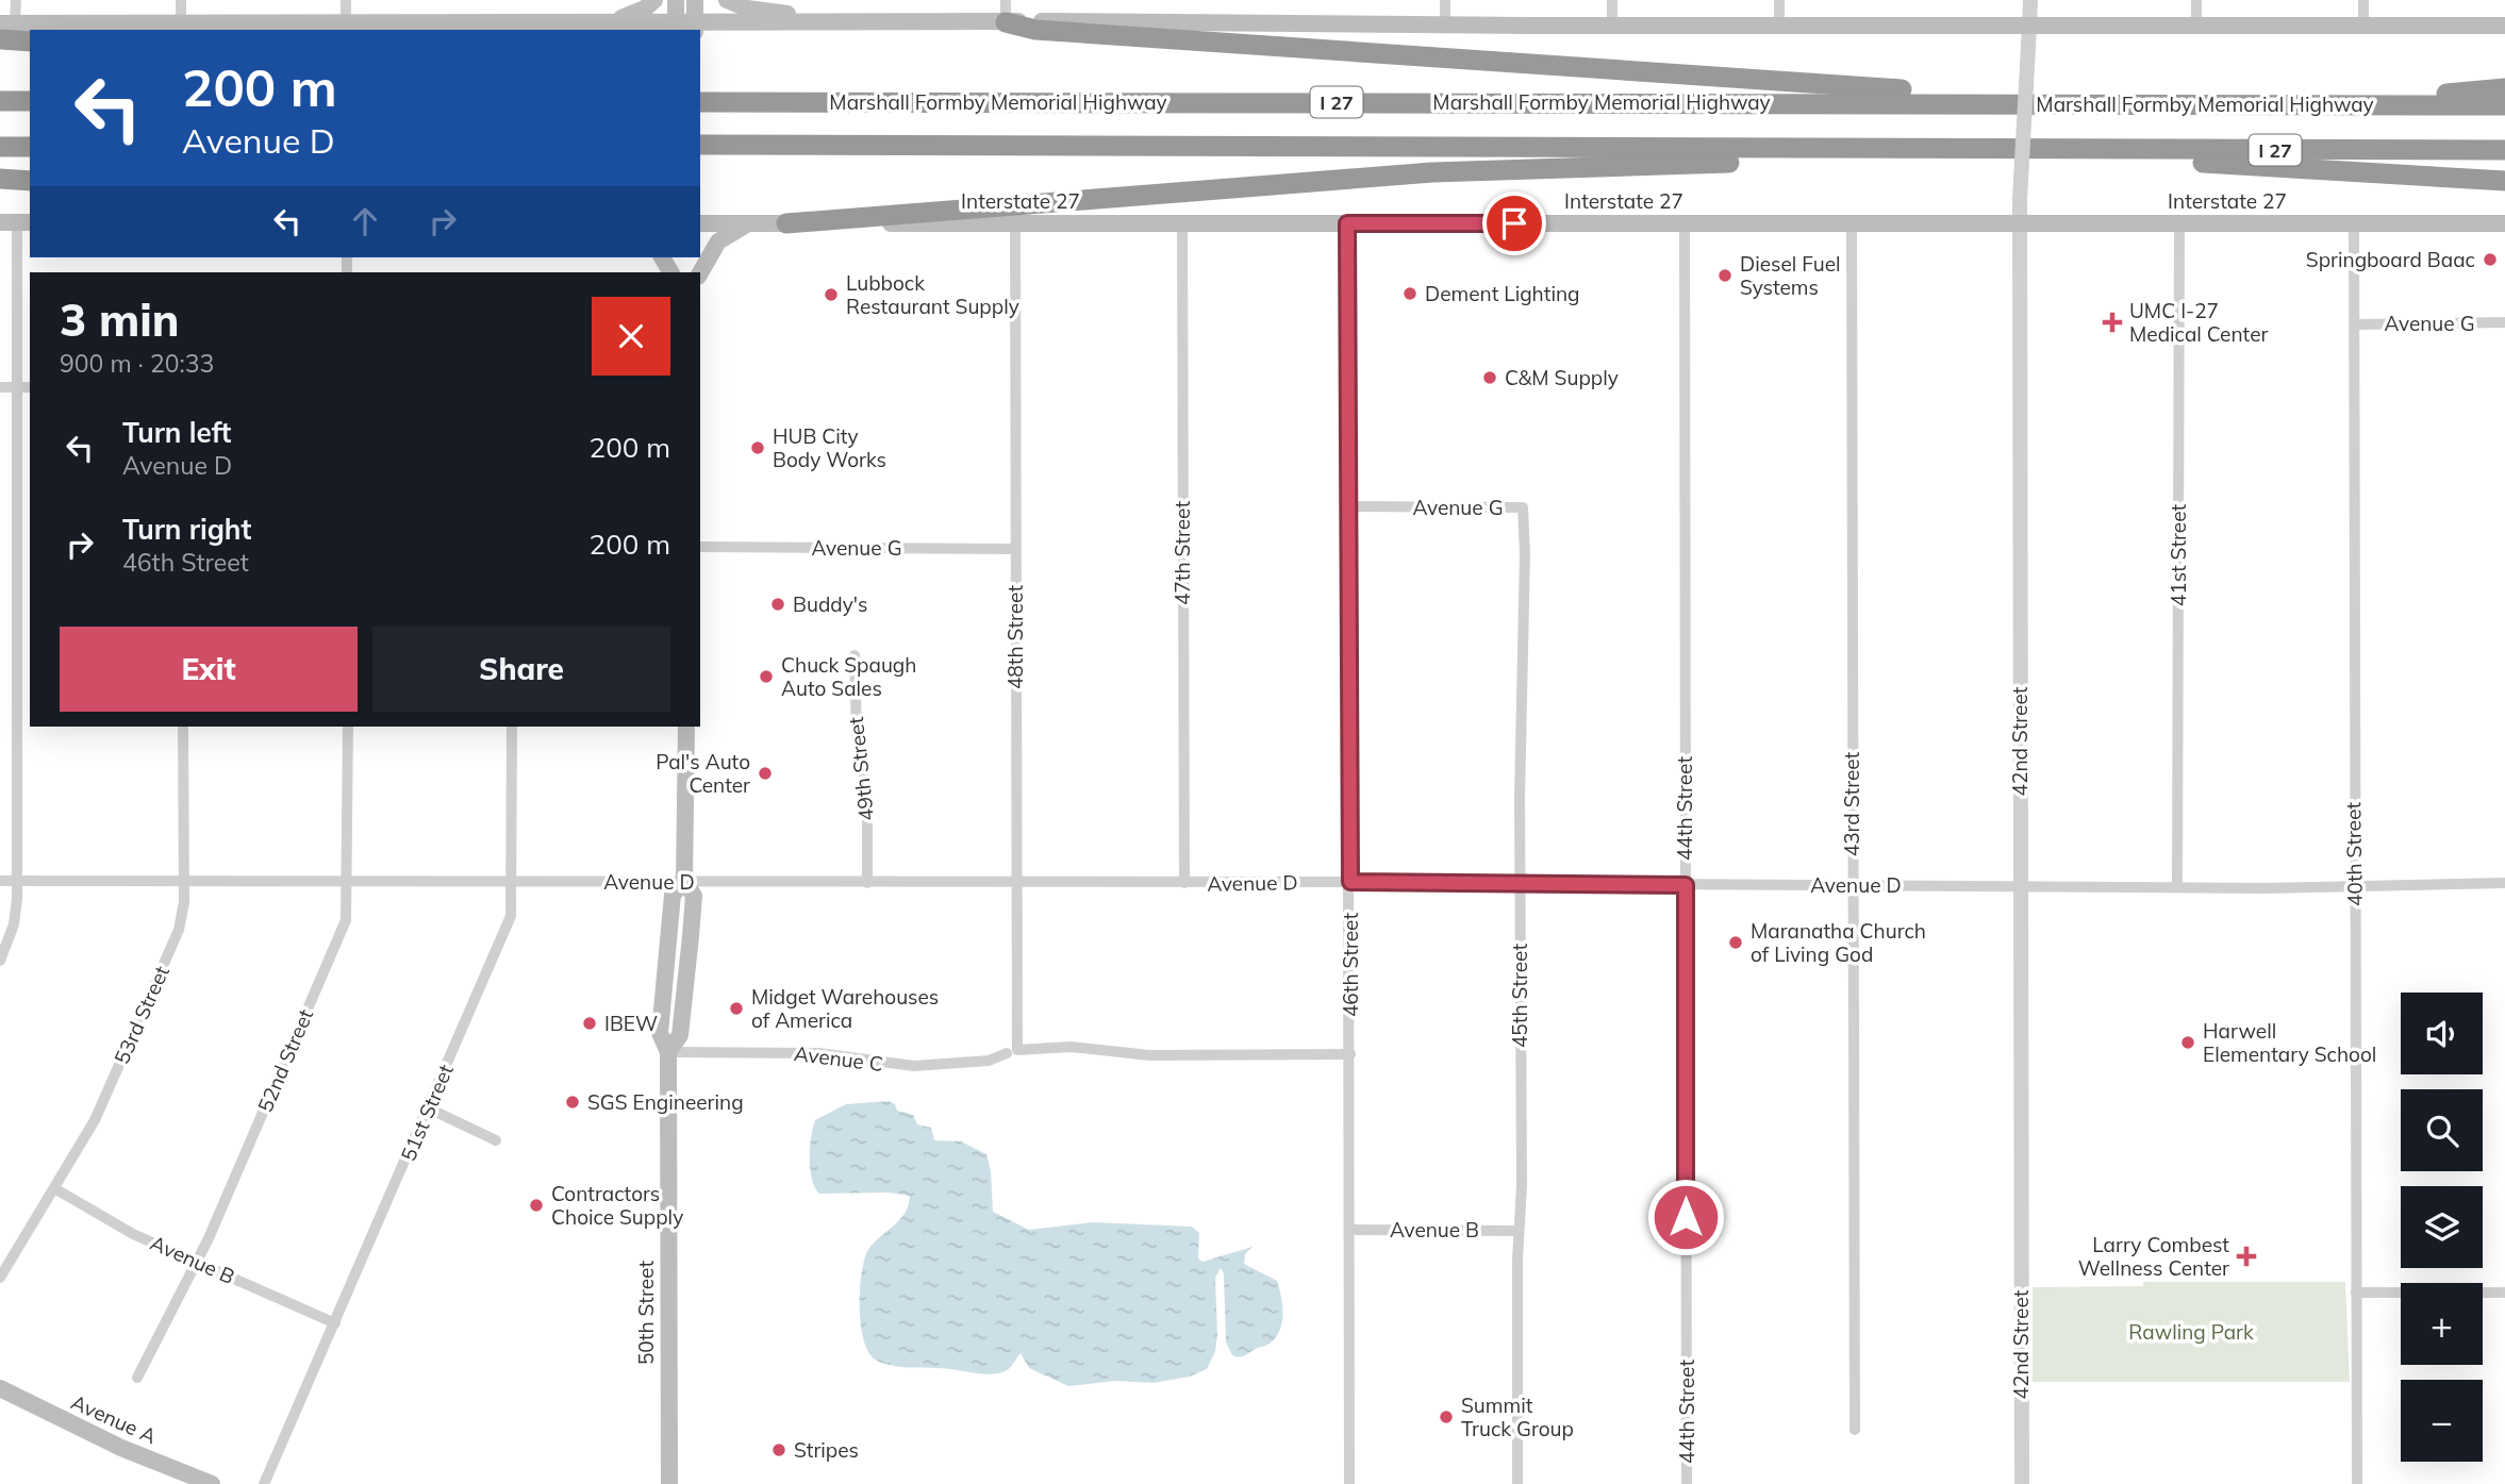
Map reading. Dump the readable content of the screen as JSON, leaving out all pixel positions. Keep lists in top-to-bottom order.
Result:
{
  "streets": {
    "highway": ["Marshall Formby Memorial Highway", "I 27"],
    "main road": ["Interstate 27", "50th Street", "Avenue A"],
    "street": [
      "Avenue G",
      "47th Street",
      "41st Street",
      "48th Street",
      "42nd Street",
      "49th Street",
      "43rd Street",
      "44th Street",
      "40th Street",
      "Avenue D",
      "46th Street",
      "45th Street",
      "53rd Street",
      "Avenue C",
      "52nd Street",
      "51st Street",
      "Avenue B"
    ]
  },
  "crossings": [
    ["Interstate 27", "47th Street"],
    ["Interstate 27", "41st Street"],
    ["Interstate 27", "48th Street"],
    ["Interstate 27", "42nd Street"],
    ["Interstate 27", "43rd Street"],
    ["Interstate 27", "44th Street"],
    ["Interstate 27", "40th Street"],
    ["Interstate 27", "46th Street"],
    ["Avenue G", "48th Street"],
    ["Avenue G", "40th Street"],
    ["Avenue G", "46th Street"],
    ["Avenue G", "45th Street"],
    ["47th Street", "Avenue D"],
    ["41st Street", "Avenue D"],
    ["48th Street", "Avenue D"],
    ["48th Street", "Avenue C"],
    ["42nd Street", "Avenue D"],
    ["49th Street", "Avenue D"],
    ["43rd Street", "Avenue D"],
    ["44th Street", "Avenue D"],
    ["40th Street", "Avenue D"],
    ["Avenue D", "46th Street"],
    ["Avenue D", "45th Street"],
    ["Avenue D", "53rd Street"],
    ["Avenue D", "52nd Street"],
    ["Avenue D", "51st Street"],
    ["Avenue D", "50th Street"],
    ["46th Street", "Avenue C"],
    ["46th Street", "Avenue B"],
    ["45th Street", "Avenue B"],
    ["53rd Street", "Avenue B"],
    ["Avenue C", "50th Street"],
    ["52nd Street", "Avenue B"],
    ["51st Street", "Avenue B"]
  ],
  "parks": ["Rawling Park"],
  "places": {
    "other": [
      "Springboard Baac",
      "Diesel Fuel Systems",
      "Dement Lighting",
      "Lubbock Restaurant Supply",
      "C&M Supply",
      "HUB City Body Works",
      "Buddy's",
      "Chuck Spaugh Auto Sales",
      "Pal's Auto Center",
      "Maranatha Church of Living God",
      "Midget Warehouses of America",
      "IBEW",
      "Harwell Elementary School",
      "SGS Engineering",
      "Contractors Choice Supply",
      "Summit Truck Group",
      "Stripes"
    ],
    "health": ["UMC I-27 Medical Center", "Larry Combest Wellness Center"]
  },
  "page": {
    "turn": ["200 m", "Avenue D"],
    "heading": ["3 min", "900 m · 20:33"],
    "list": [
      {
        "name": "Turn left",
        "note": "Avenue D",
        "value": "200 m"
      },
      {
        "name": "Turn right",
        "note": "46th Street",
        "value": "200 m"
      }
    ],
    "buttons": ["Exit", "Share"],
    "map_buttons": ["+", "−"]
  }
}
